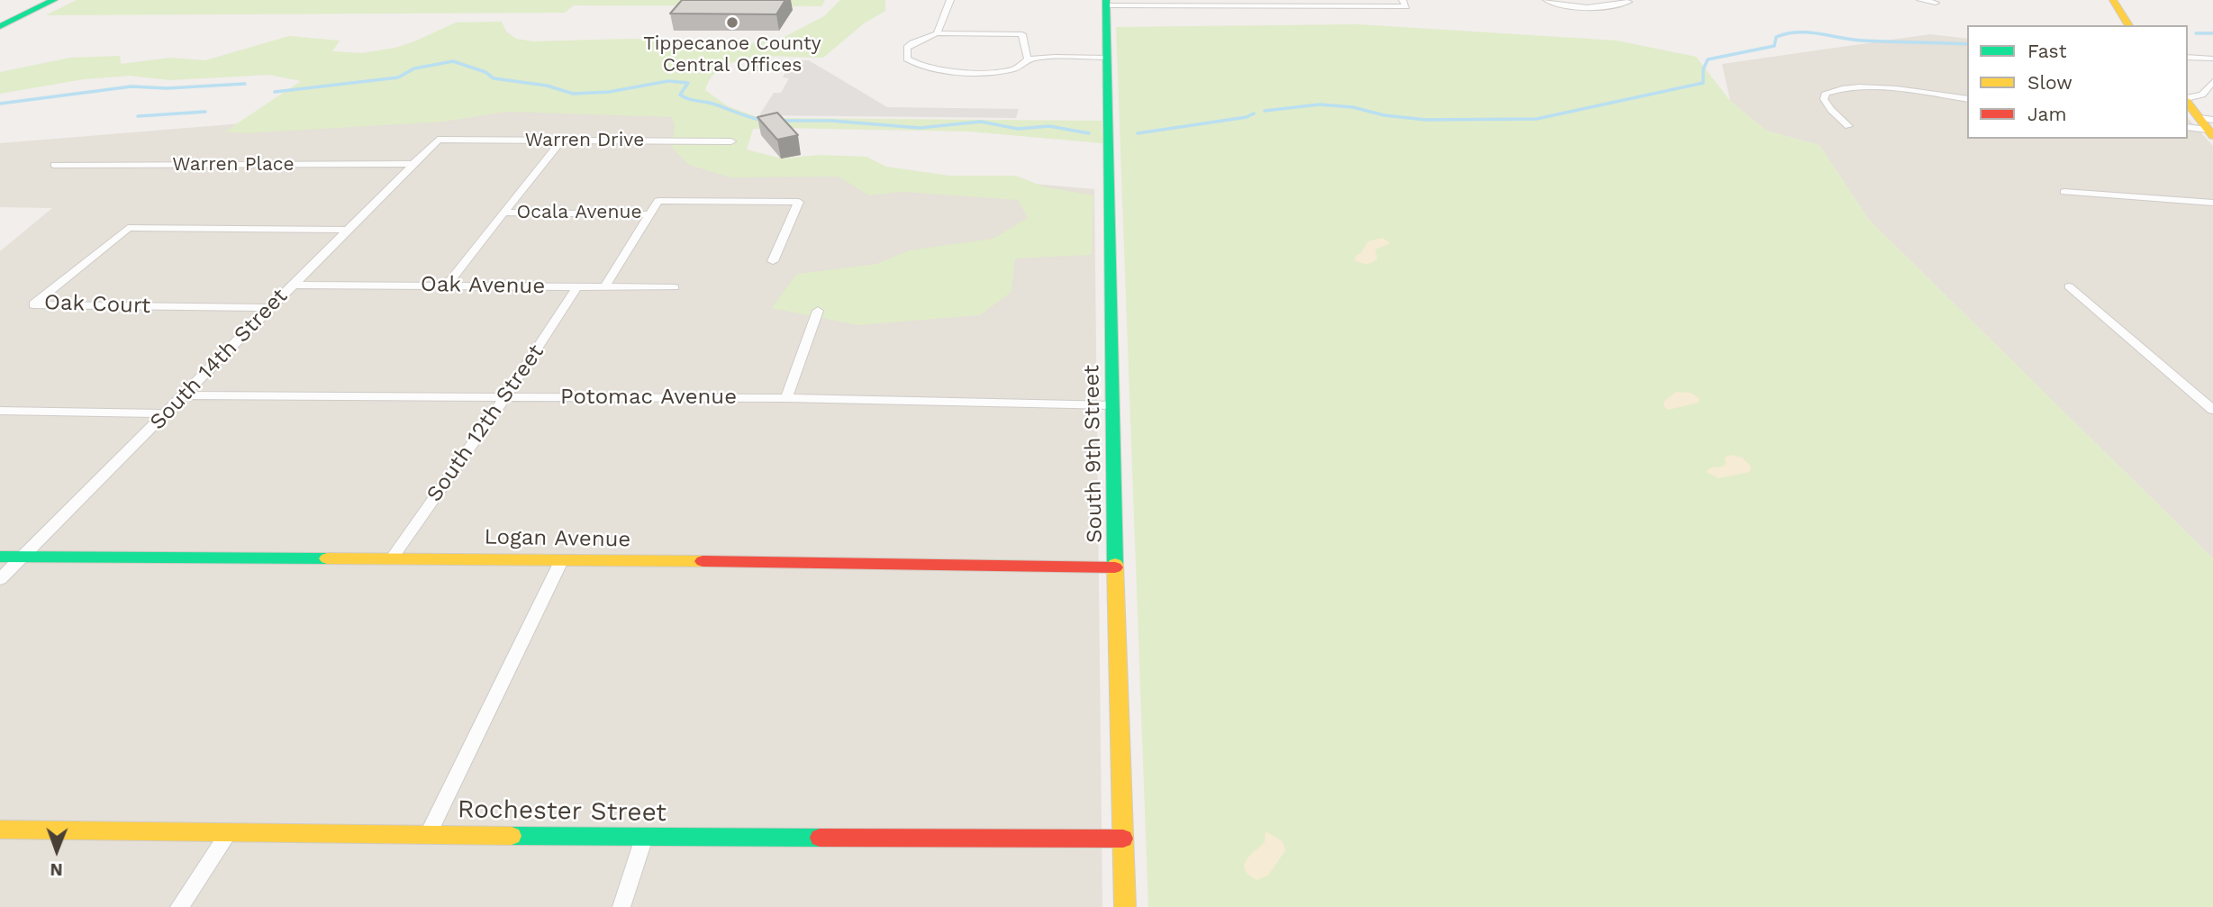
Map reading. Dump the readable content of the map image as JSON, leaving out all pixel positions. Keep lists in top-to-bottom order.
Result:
{
  "streets": {
    "street": [
      "Warren Drive",
      "Warren Place",
      "Ocala Avenue",
      "Oak Avenue",
      "Oak Court",
      "South 14th Street",
      "Potomac Avenue",
      "South 12th Street",
      "South 9th Street",
      "Logan Avenue",
      "Rochester Street"
    ]
  },
  "crossings": [
    ["Warren Drive", "South 14th Street"],
    ["Warren Place", "South 14th Street"],
    ["Oak Avenue", "South 14th Street"],
    ["Oak Avenue", "South 12th Street"],
    ["Oak Court", "South 14th Street"],
    ["South 14th Street", "Potomac Avenue"],
    ["South 14th Street", "Logan Avenue"],
    ["Potomac Avenue", "South 12th Street"],
    ["Potomac Avenue", "South 9th Street"],
    ["South 12th Street", "Logan Avenue"],
    ["South 9th Street", "Logan Avenue"],
    ["South 9th Street", "Rochester Street"]
  ],
  "places": ["Tippecanoe County Central Offices"],
  "legend": ["Fast", "Slow", "Jam"],
  "north": "bottom"
}
